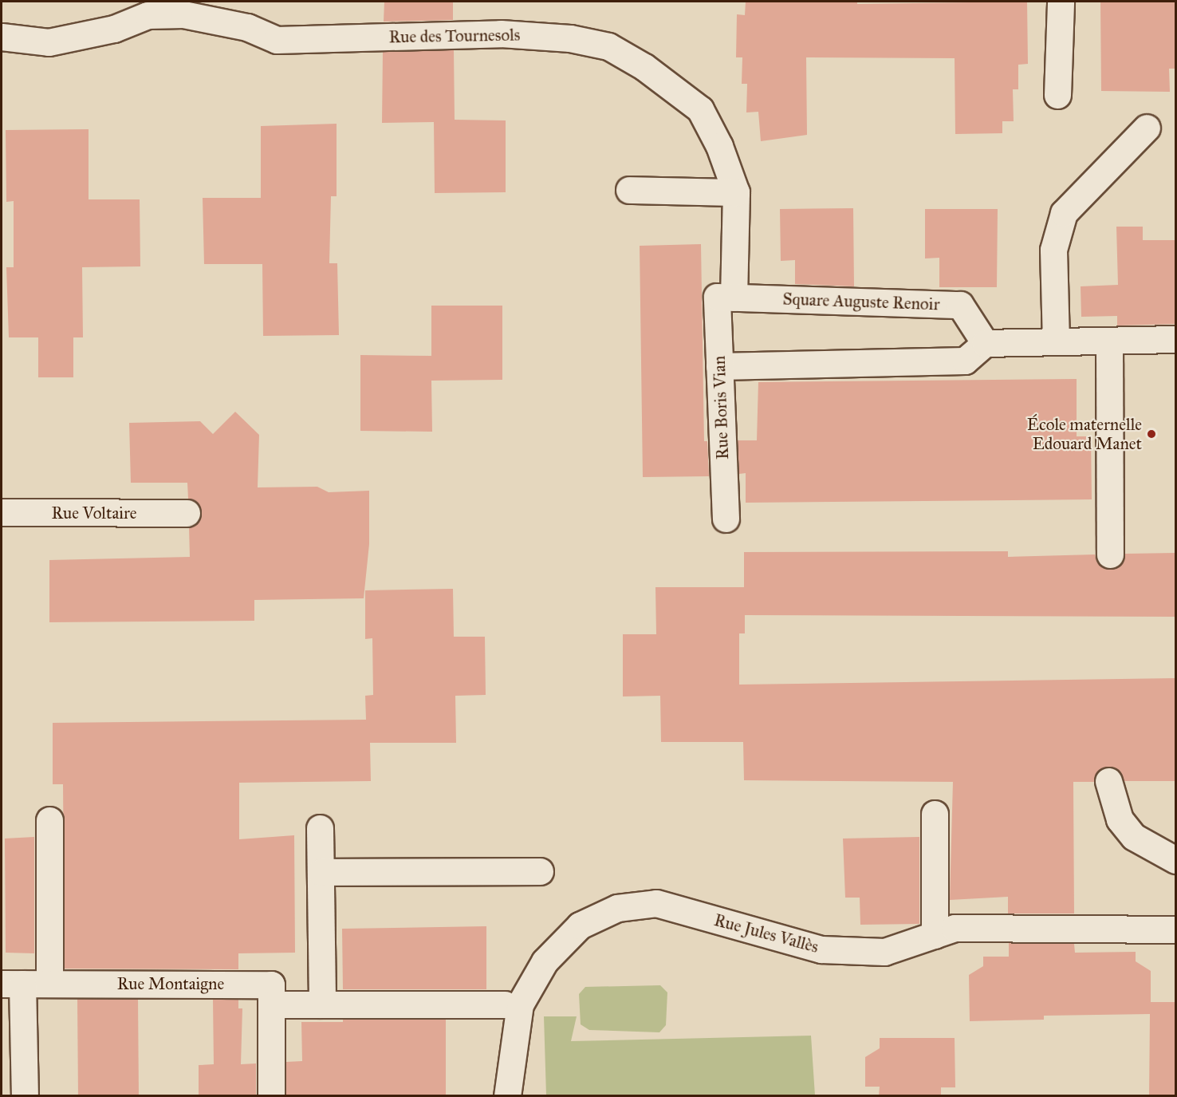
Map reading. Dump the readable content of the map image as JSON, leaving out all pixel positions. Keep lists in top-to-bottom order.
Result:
{
  "streets": {
    "street": [
      "Rue des Tournesols",
      "Square Auguste Renoir",
      "Rue Boris Vian",
      "Rue Voltaire",
      "Rue Jules Vallès",
      "Rue Montaigne"
    ]
  },
  "crossings": [
    ["Rue des Tournesols", "Square Auguste Renoir"],
    ["Rue des Tournesols", "Rue Boris Vian"],
    ["Square Auguste Renoir", "Rue Boris Vian"]
  ],
  "places": ["École maternelle Edouard Manet"]
}
